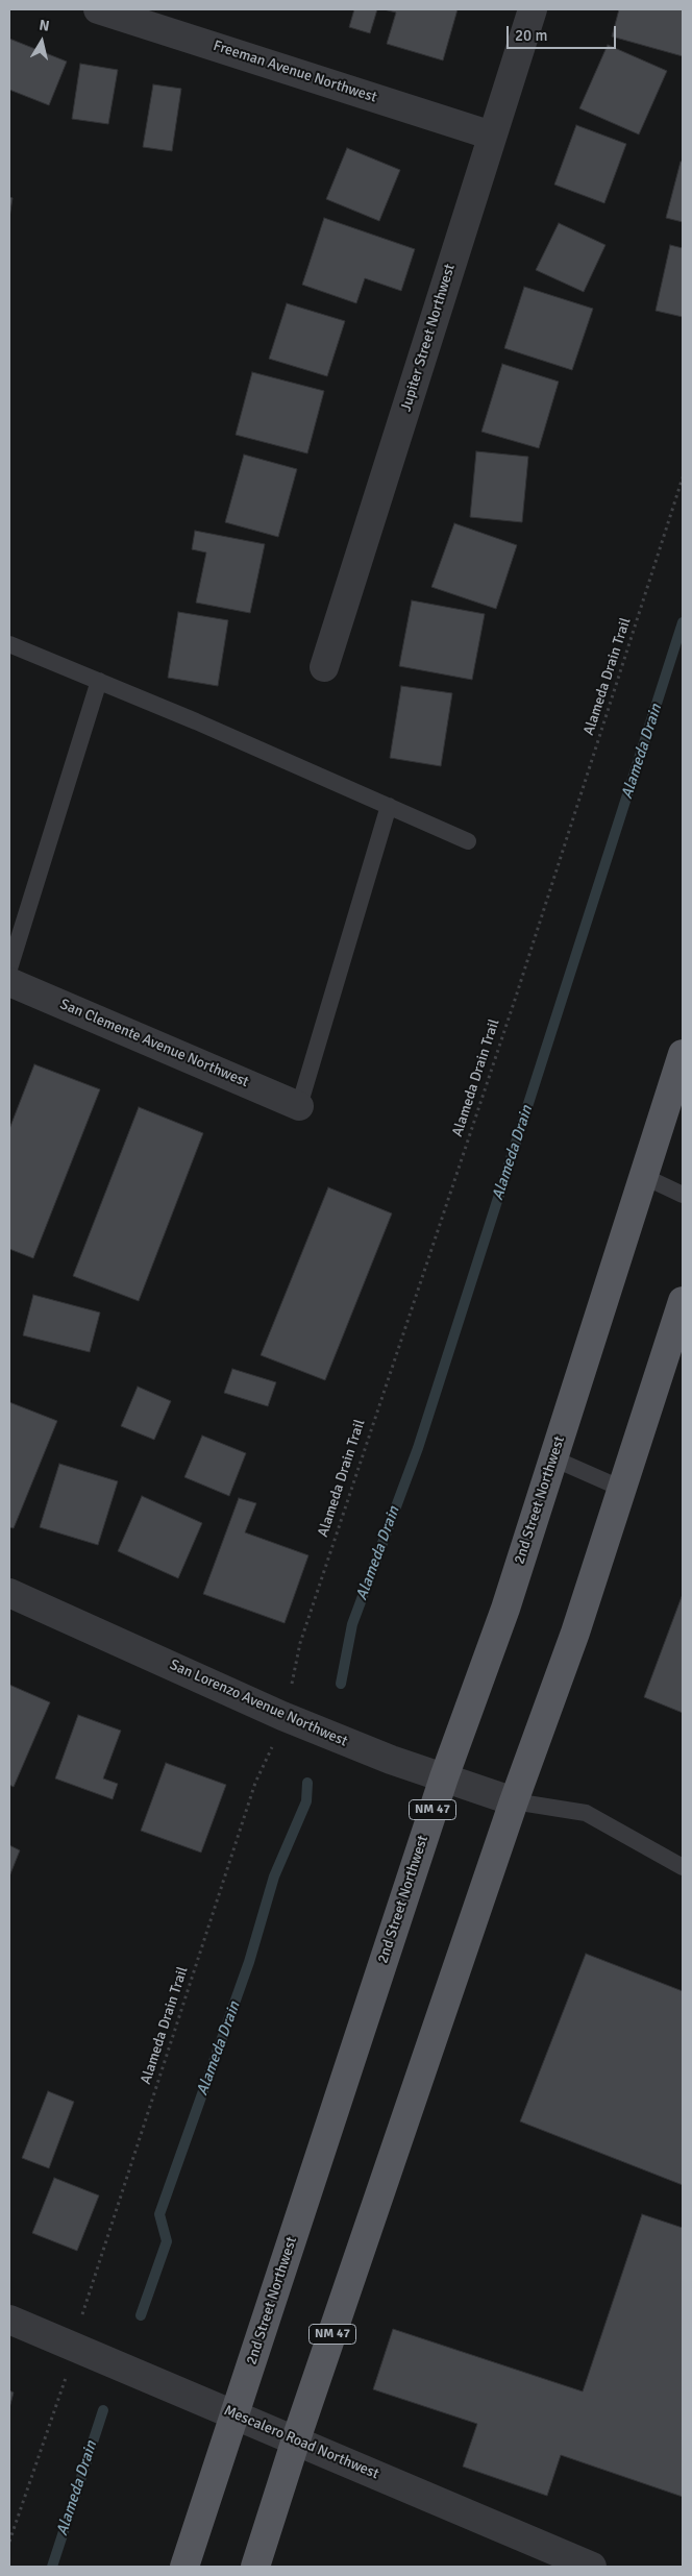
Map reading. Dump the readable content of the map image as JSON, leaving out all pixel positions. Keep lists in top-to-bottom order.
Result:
{
  "streets": {
    "main road": ["2nd Street Northwest", "NM 47"],
    "street": [
      "Freeman Avenue Northwest",
      "Jupiter Street Northwest",
      "San Clemente Avenue Northwest",
      "San Lorenzo Avenue Northwest",
      "Mescalero Road Northwest"
    ],
    "path": ["Alameda Drain Trail"]
  },
  "crossings": [
    ["Freeman Avenue Northwest", "Jupiter Street Northwest"],
    ["2nd Street Northwest", "San Lorenzo Avenue Northwest"],
    ["2nd Street Northwest", "Mescalero Road Northwest"],
    ["San Lorenzo Avenue Northwest", "NM 47"],
    ["NM 47", "Mescalero Road Northwest"]
  ],
  "water": ["Alameda Drain"],
  "scale_bar": "20 m",
  "north": "top"
}
